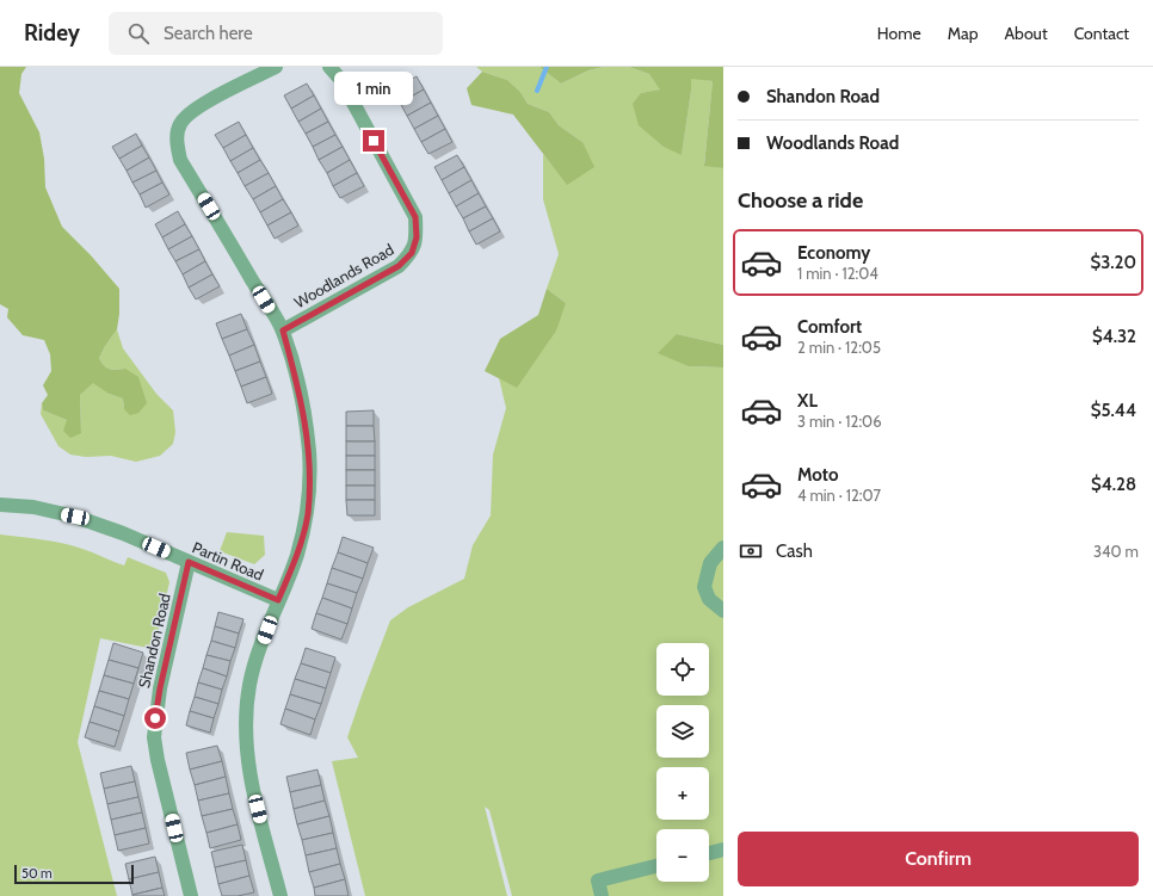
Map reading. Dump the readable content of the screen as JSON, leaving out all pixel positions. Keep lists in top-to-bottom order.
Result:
{
  "streets": {
    "street": ["Woodlands Road", "Partin Road", "Shandon Road"]
  },
  "crossings": [
    ["Partin Road", "Shandon Road"]
  ],
  "scale_bar": "50 m",
  "page": {
    "header": "Ridey",
    "search": "Search here",
    "nav": [
      "Home",
      "Map",
      "About",
      "Contact"
    ],
    "banner": ["Shandon Road", "Woodlands Road"],
    "bubble": "1 min",
    "heading": "Choose a ride",
    "list": [
      {
        "name": "Economy",
        "note": "1 min · 12:04",
        "value": "$3.20"
      },
      {
        "name": "Comfort",
        "note": "2 min · 12:05",
        "value": "$4.32"
      },
      {
        "name": "XL",
        "note": "3 min · 12:06",
        "value": "$5.44"
      },
      {
        "name": "Moto",
        "note": "4 min · 12:07",
        "value": "$4.28"
      }
    ],
    "pay": ["Cash", "340 m"],
    "map_buttons": ["+", "−"],
    "buttons": "Confirm",
    "scale": "50 m"
  }
}
